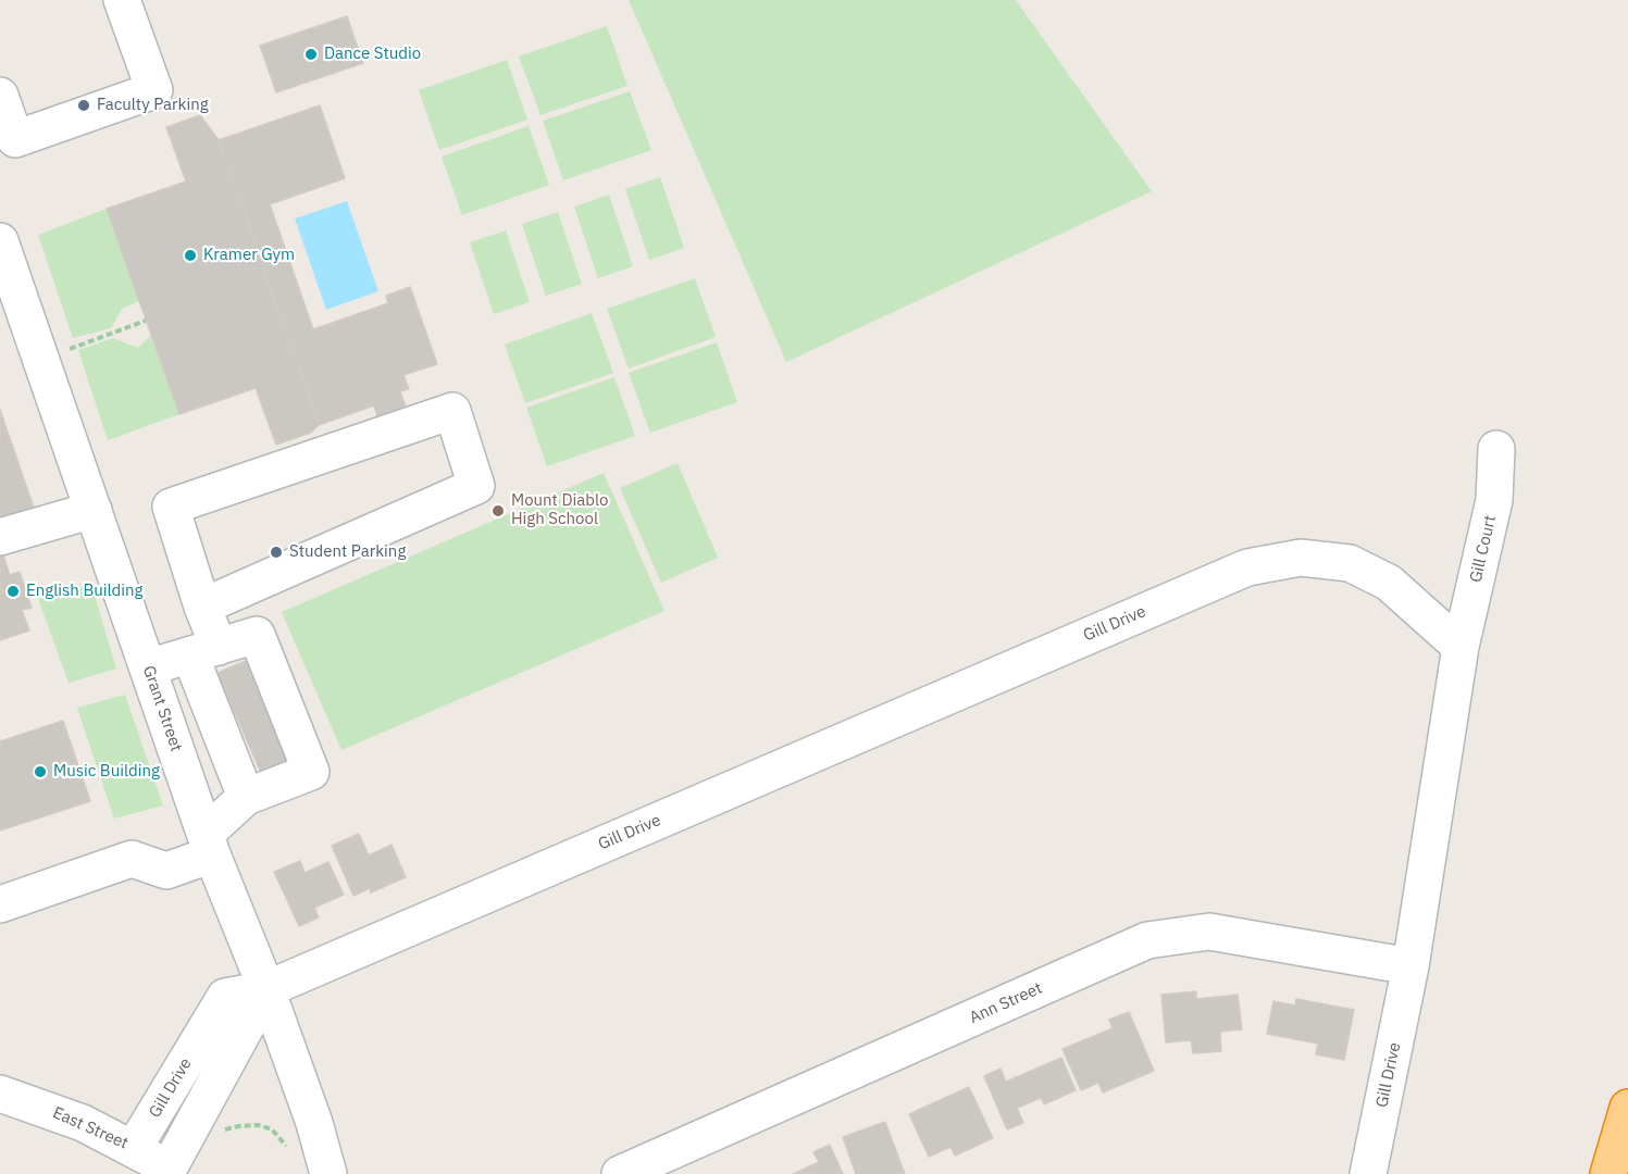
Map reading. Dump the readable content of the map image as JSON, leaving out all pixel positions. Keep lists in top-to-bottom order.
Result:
{
  "streets": {
    "street": [
      "Gill Court",
      "Gill Drive",
      "Grant Street",
      "Ann Street",
      "East Street"
    ]
  },
  "crossings": [
    ["Gill Court", "Gill Drive"],
    ["Gill Drive", "Grant Street"],
    ["Gill Drive", "Ann Street"],
    ["Gill Drive", "East Street"]
  ],
  "places": [
    "Dance Studio",
    "Faculty Parking",
    "Kramer Gym",
    "Mount Diablo High School",
    "Student Parking",
    "English Building",
    "Music Building"
  ]
}
